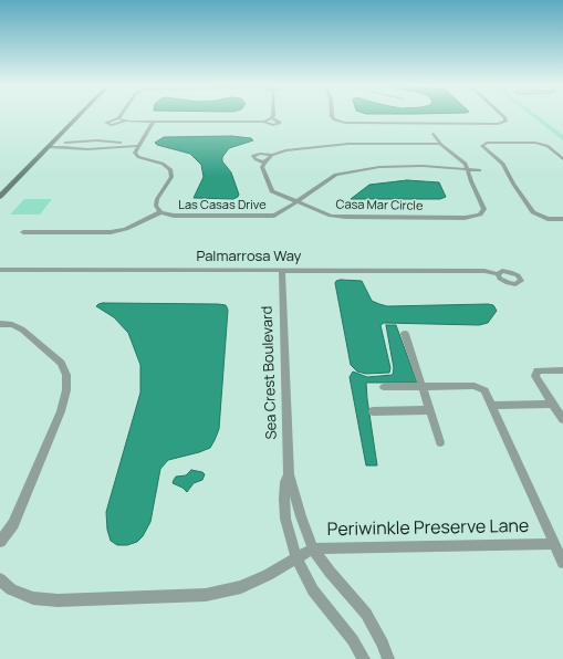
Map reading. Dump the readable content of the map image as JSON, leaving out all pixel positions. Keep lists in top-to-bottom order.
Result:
{
  "streets": {
    "street": [
      "Las Casas Drive",
      "Casa Mar Circle",
      "Palmarrosa Way",
      "Sea Crest Boulevard",
      "Periwinkle Preserve Lane"
    ]
  },
  "crossings": [
    ["Las Casas Drive", "Casa Mar Circle"],
    ["Palmarrosa Way", "Sea Crest Boulevard"],
    ["Sea Crest Boulevard", "Periwinkle Preserve Lane"]
  ]
}
